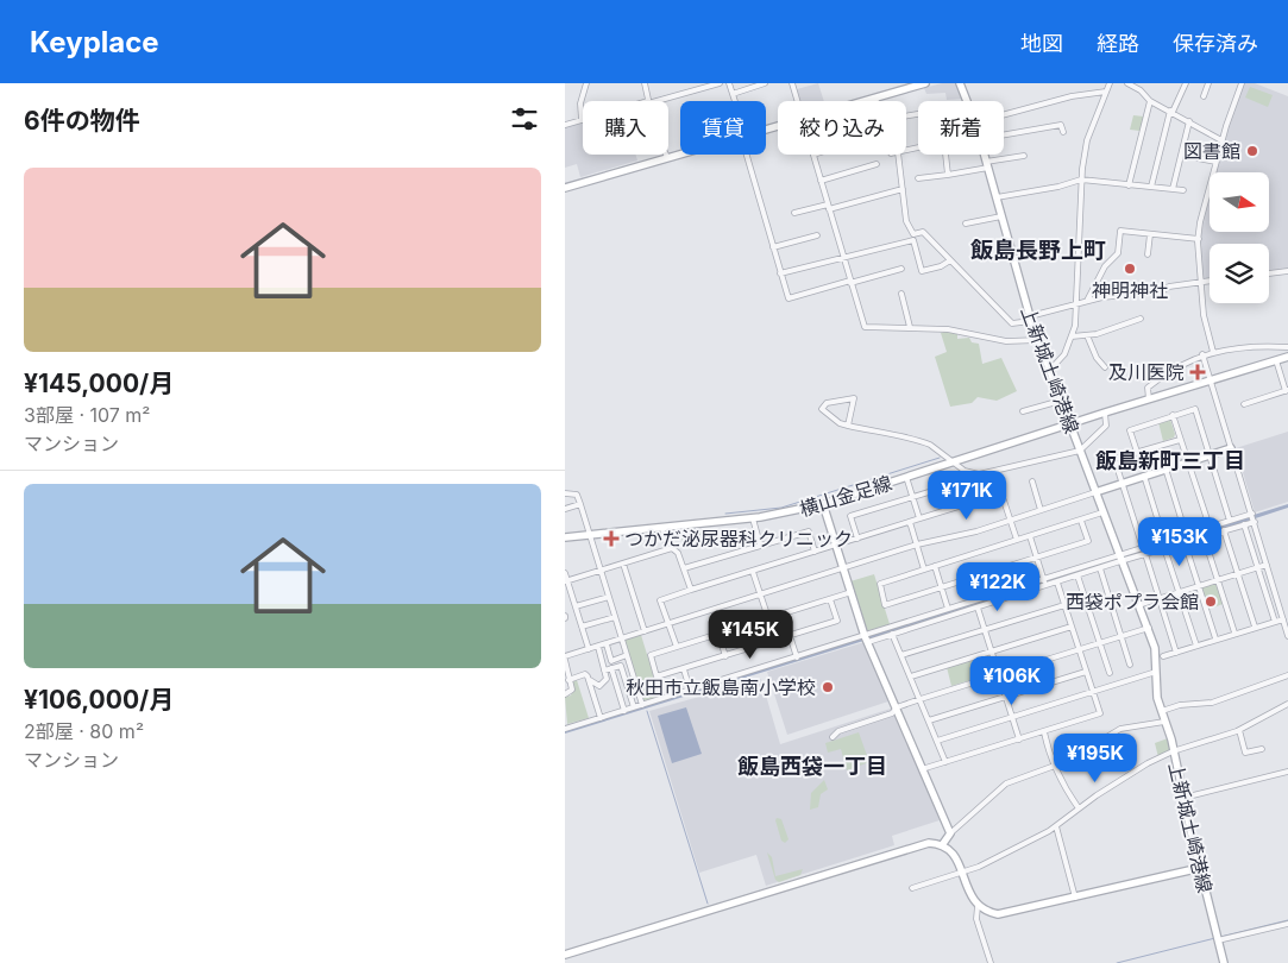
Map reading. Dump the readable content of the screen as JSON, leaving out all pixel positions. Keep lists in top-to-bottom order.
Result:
{
  "streets": {
    "street": ["上新城土崎港線", "横山金足線"]
  },
  "crossings": [
    ["上新城土崎港線", "横山金足線"]
  ],
  "districts": ["飯島長野上町", "飯島新町三丁目", "飯島西袋一丁目"],
  "places": {
    "other": [
      "図書館",
      "神明神社",
      "西袋ポプラ会館",
      "秋田市立飯島南小学校"
    ],
    "health": ["及川医院", "つかだ泌尿器科クリニック"]
  },
  "north": "right",
  "page": {
    "header": "Keyplace",
    "nav": ["地図", "経路", "保存済み"],
    "heading": "6件の物件",
    "chip": [
      "購入",
      "賃貸",
      "絞り込み",
      "新着"
    ],
    "list": [
      {
        "name": "¥145,000/月",
        "note": "3部屋 · 107 m² · マンション"
      },
      {
        "name": "¥106,000/月",
        "note": "2部屋 · 80 m² · マンション"
      }
    ],
    "price": [
      "¥171K",
      "¥153K",
      "¥122K",
      "¥145K",
      "¥106K",
      "¥195K"
    ]
  }
}
